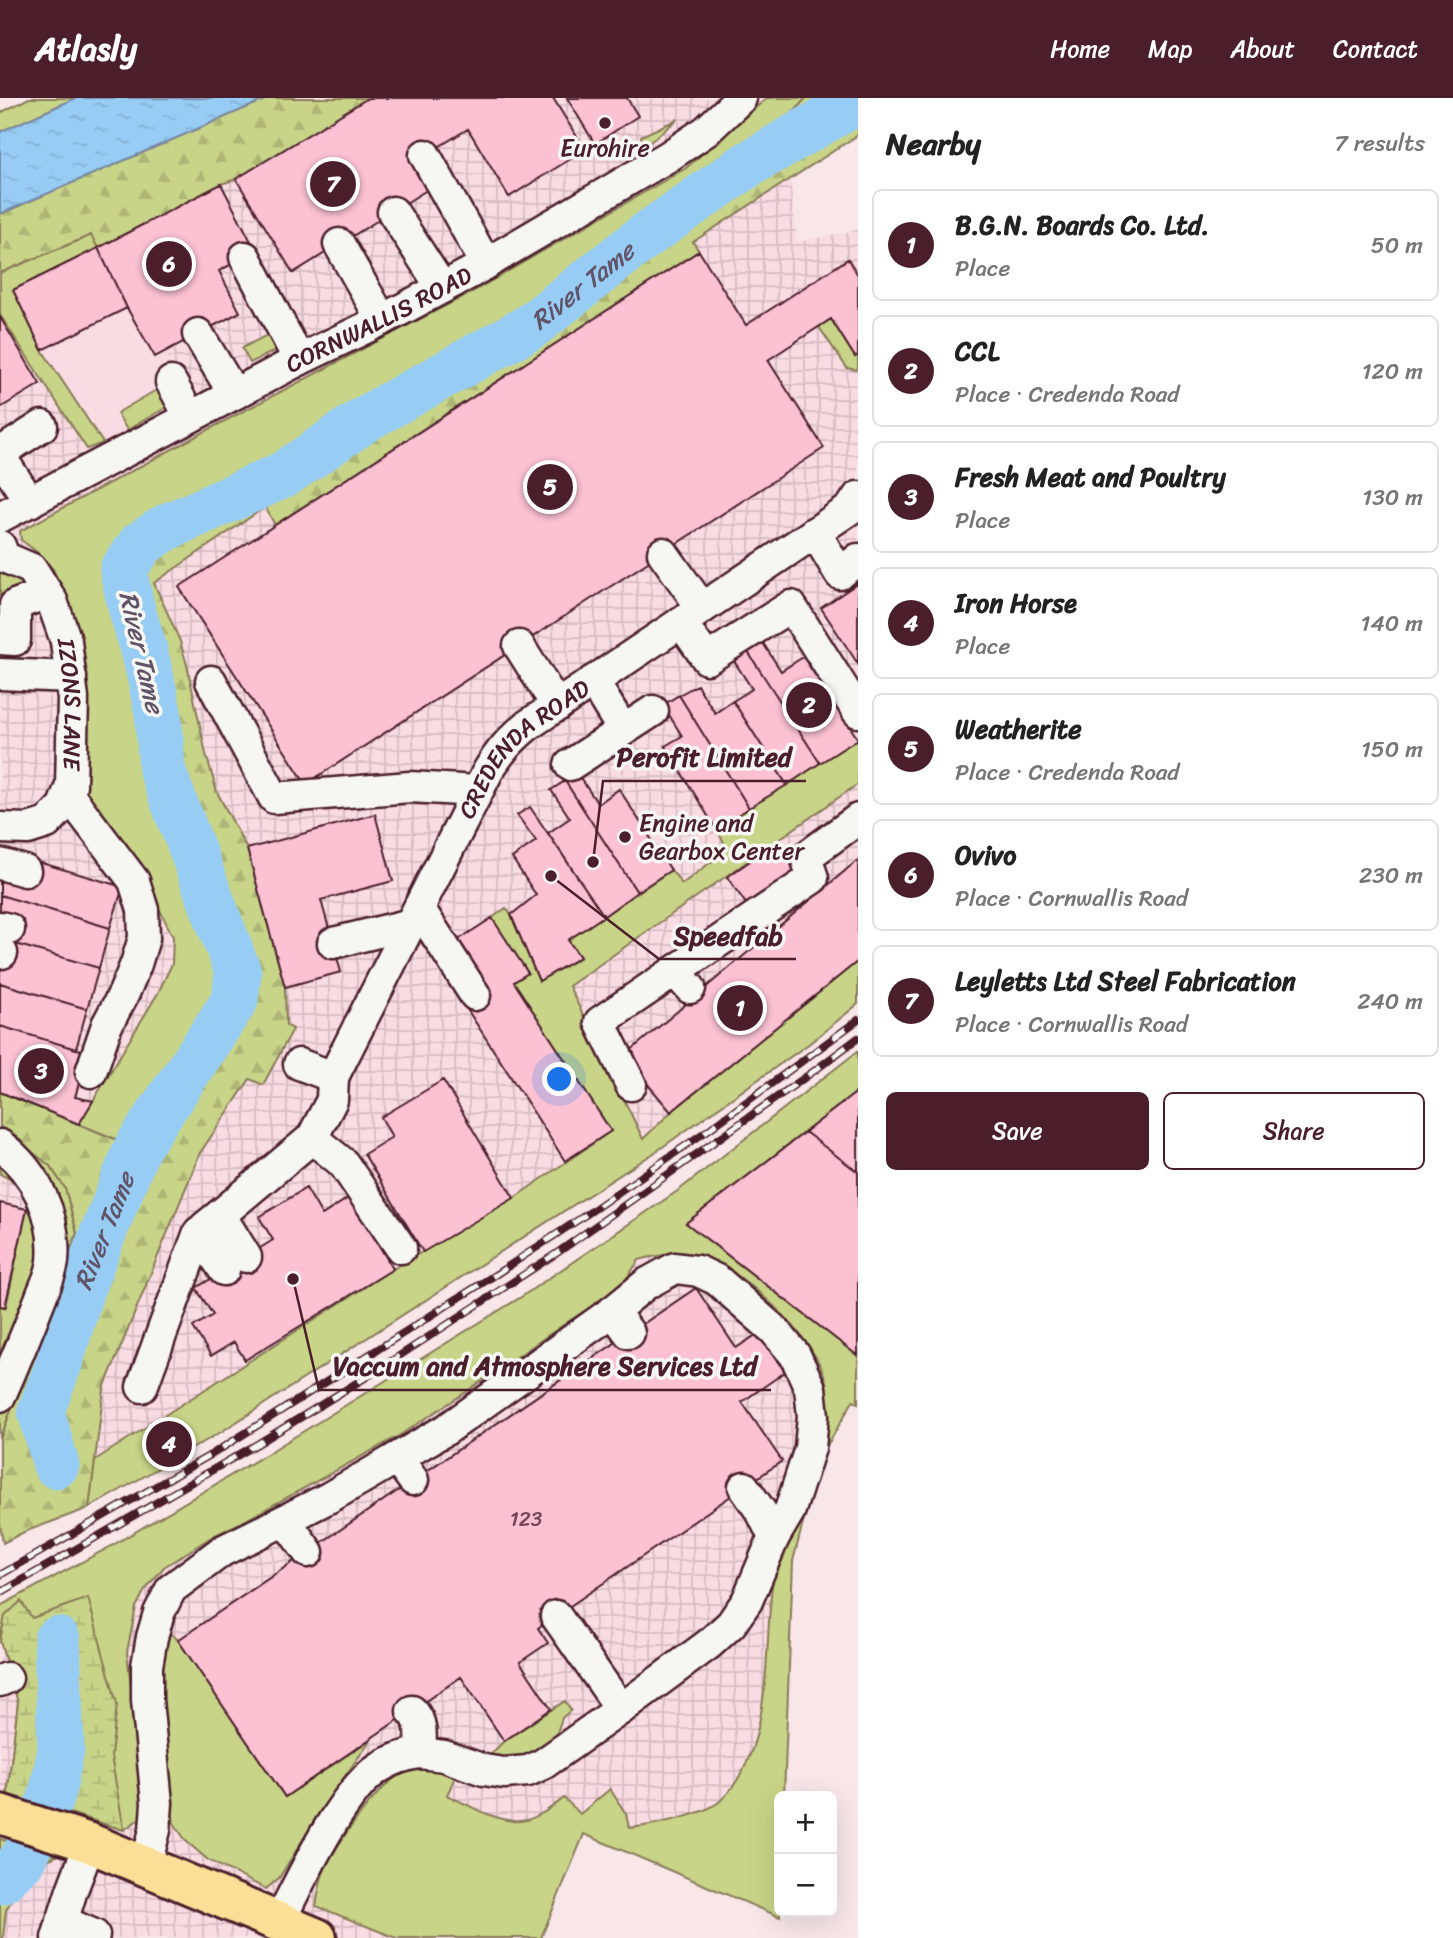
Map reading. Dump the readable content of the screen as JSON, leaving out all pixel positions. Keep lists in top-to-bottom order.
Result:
{
  "streets": {
    "street": ["CORNWALLIS ROAD", "IZONS LANE", "CREDENDA ROAD"]
  },
  "water": ["River Tame"],
  "places": [
    "Eurohire",
    "Engine and Gearbox Center",
    "Perofit Limited",
    "Speedfab",
    "Vaccum and Atmosphere Services Ltd"
  ],
  "house_numbers": ["123"],
  "page": {
    "header": "Atlasly",
    "nav": [
      "Home",
      "Map",
      "About",
      "Contact"
    ],
    "heading": ["Nearby", "7 results"],
    "pins": [
      "7",
      "6",
      "5",
      "2",
      "1",
      "3",
      "4"
    ],
    "list": [
      {
        "mark": "1",
        "name": "B.G.N. Boards Co. Ltd.",
        "note": "Place",
        "value": "50 m"
      },
      {
        "mark": "2",
        "name": "CCL",
        "note": "Place · Credenda Road",
        "value": "120 m"
      },
      {
        "mark": "3",
        "name": "Fresh Meat and Poultry",
        "note": "Place",
        "value": "130 m"
      },
      {
        "mark": "4",
        "name": "Iron Horse",
        "note": "Place",
        "value": "140 m"
      },
      {
        "mark": "5",
        "name": "Weatherite",
        "note": "Place · Credenda Road",
        "value": "150 m"
      },
      {
        "mark": "6",
        "name": "Ovivo",
        "note": "Place · Cornwallis Road",
        "value": "230 m"
      },
      {
        "mark": "7",
        "name": "Leyletts Ltd Steel Fabrication",
        "note": "Place · Cornwallis Road",
        "value": "240 m"
      }
    ],
    "buttons": ["Save", "Share"],
    "map_buttons": ["+", "−"]
  }
}
